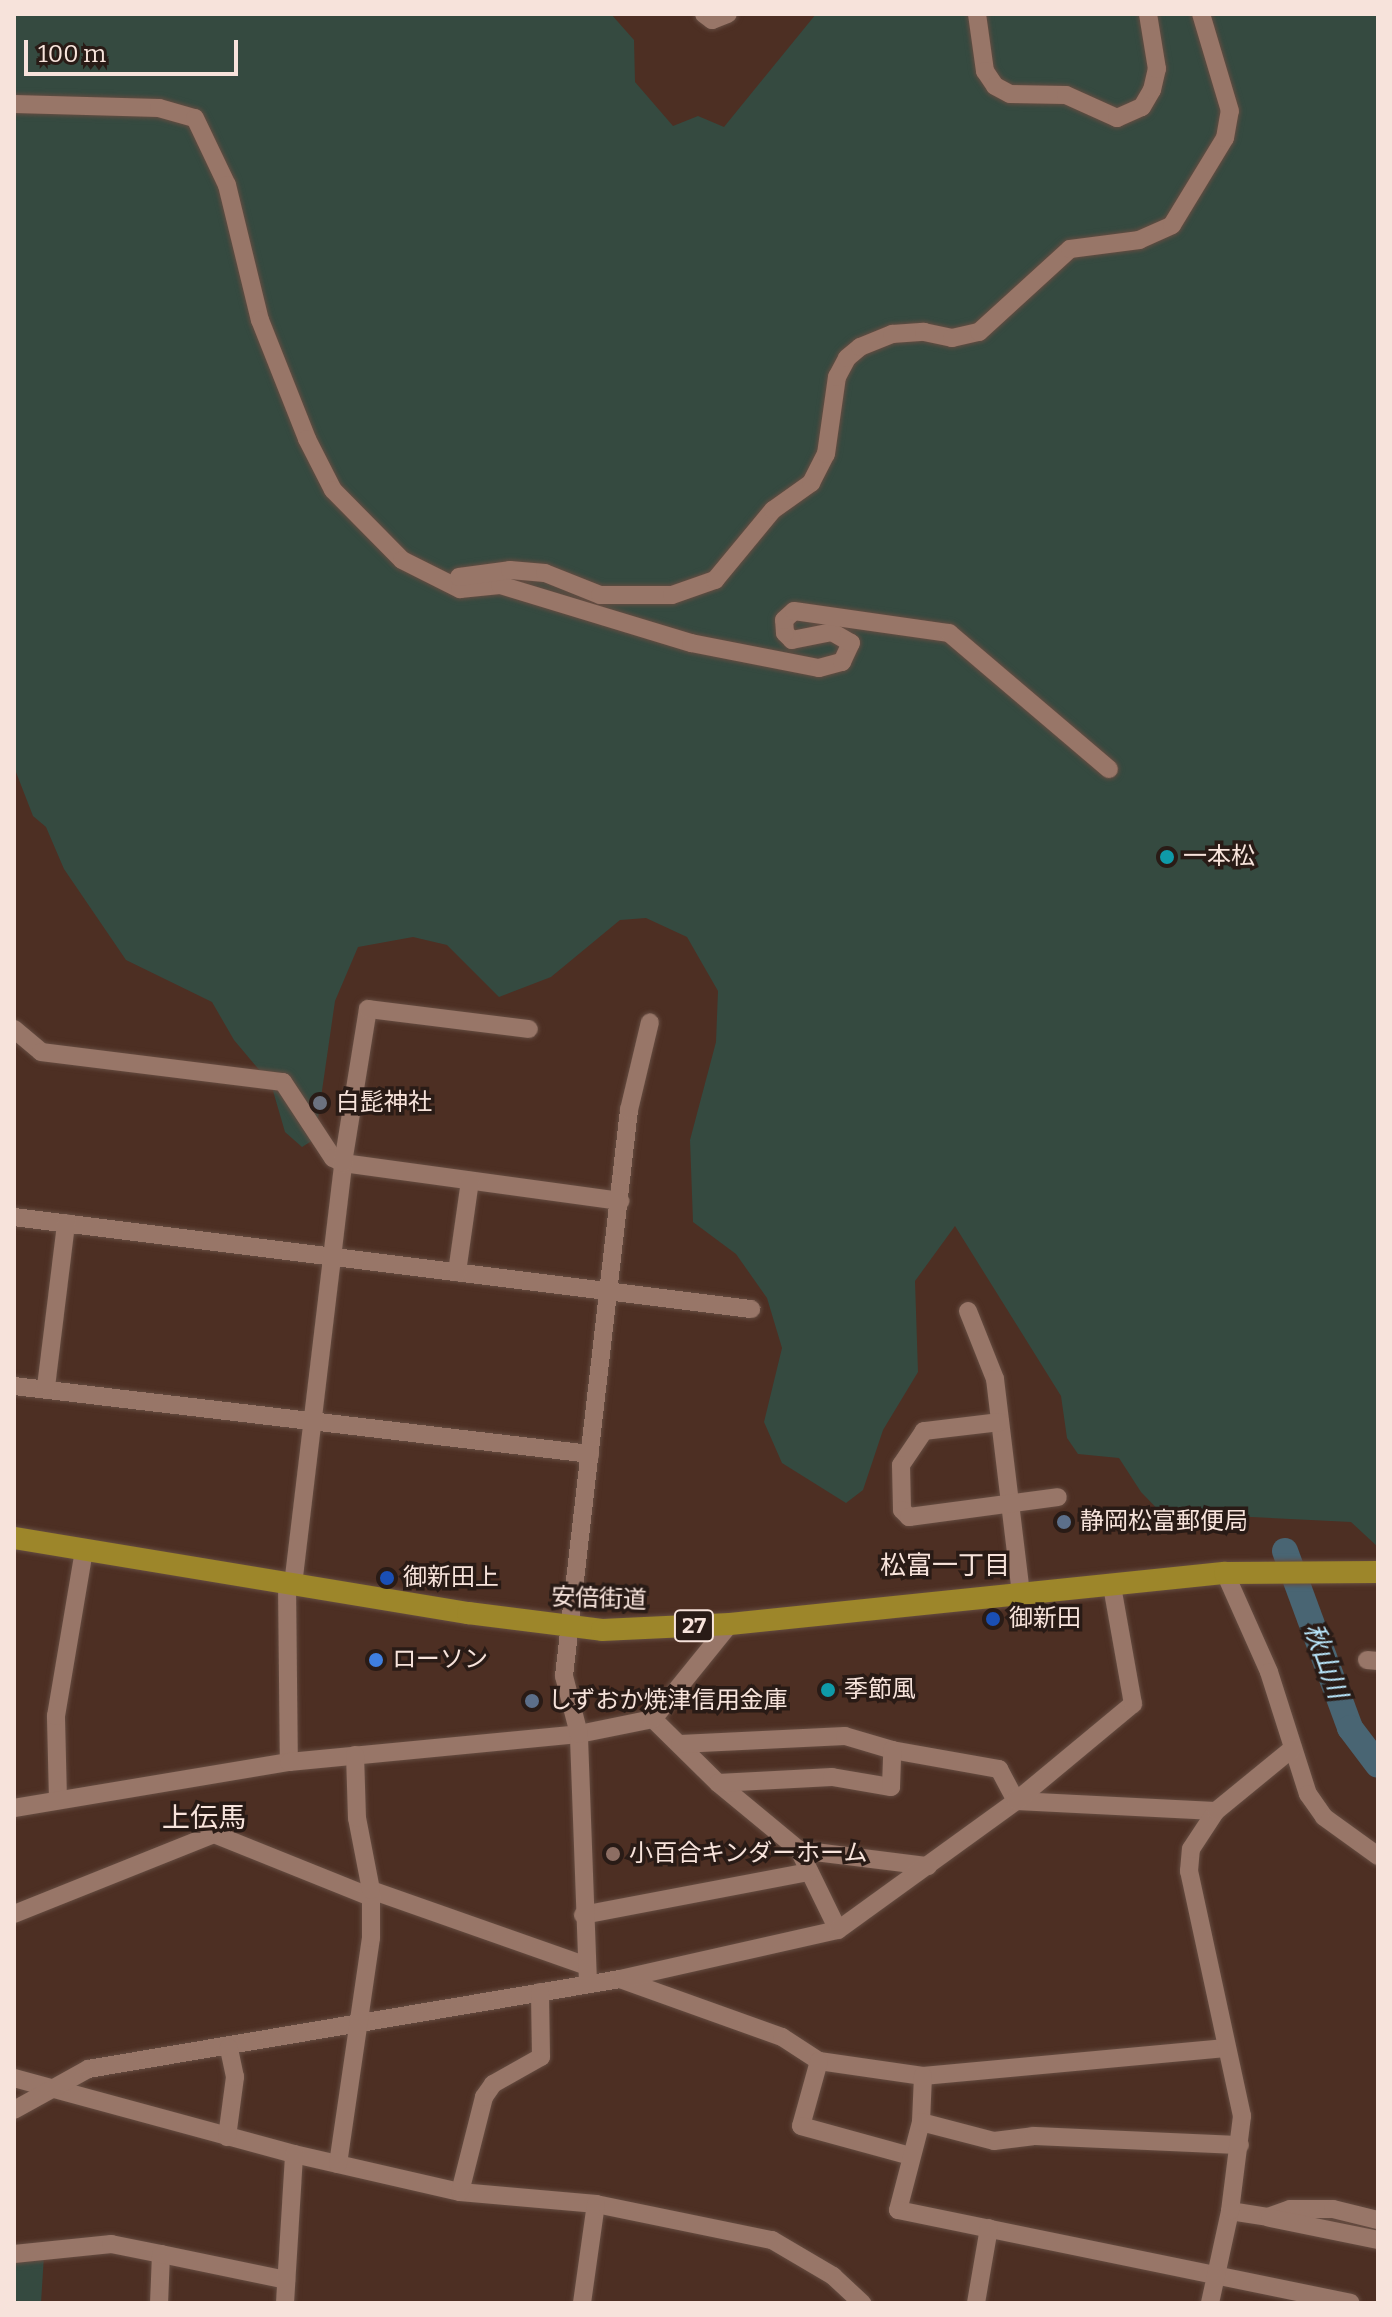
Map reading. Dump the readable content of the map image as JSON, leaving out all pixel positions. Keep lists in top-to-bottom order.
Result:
{
  "streets": {
    "main road": ["安倍街道", "27"]
  },
  "districts": ["松富一丁目", "上伝馬"],
  "water": ["秋山川"],
  "places": [
    "一本松",
    "白髭神社",
    "静岡松富郵便局",
    "御新田上",
    "御新田",
    "ローソン",
    "季節風",
    "しずおか焼津信用金庫",
    "小百合キンダーホーム"
  ],
  "scale_bar": "100 m"
}
